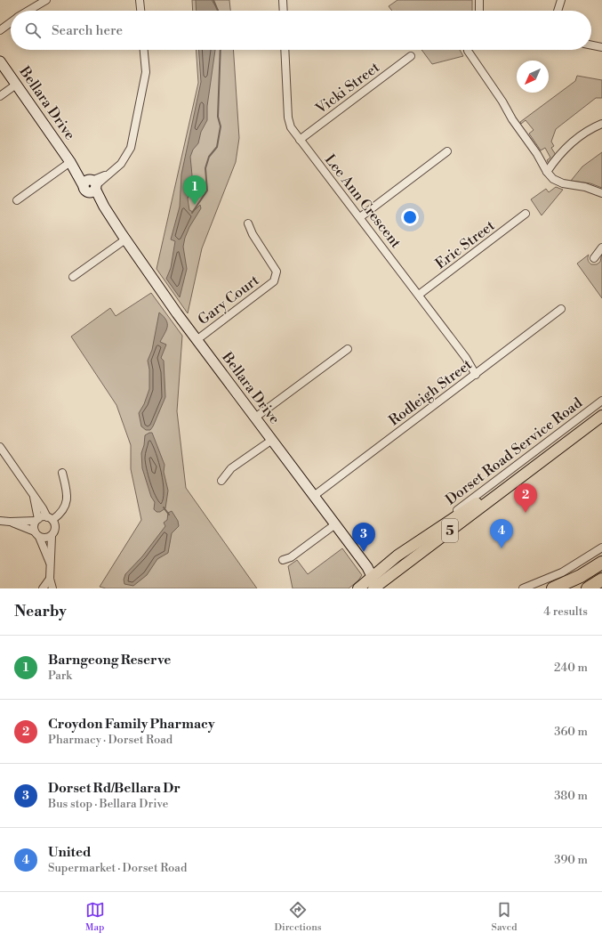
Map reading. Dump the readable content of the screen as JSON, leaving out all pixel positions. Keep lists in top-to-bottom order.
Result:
{
  "streets": {
    "main road": ["Bellara Drive", "5"],
    "street": [
      "Vicki Street",
      "Lee Ann Crescent",
      "Eric Street",
      "Gary Court",
      "Rodleigh Street",
      "Dorset Road Service Road"
    ]
  },
  "crossings": [
    ["Vicki Street", "Lee Ann Crescent"],
    ["Bellara Drive", "Gary Court"],
    ["Bellara Drive", "Rodleigh Street"],
    ["Bellara Drive", "5"],
    ["Lee Ann Crescent", "Eric Street"],
    ["Lee Ann Crescent", "Rodleigh Street"],
    ["Dorset Road Service Road", "5"]
  ],
  "north": "bottom left",
  "page": {
    "search": "Search here",
    "pins": [
      "1",
      "2",
      "4",
      "3"
    ],
    "heading": ["Nearby", "4 results"],
    "list": [
      {
        "mark": "1",
        "name": "Barngeong Reserve",
        "note": "Park",
        "value": "240 m"
      },
      {
        "mark": "2",
        "name": "Croydon Family Pharmacy",
        "note": "Pharmacy · Dorset Road",
        "value": "360 m"
      },
      {
        "mark": "3",
        "name": "Dorset Rd/Bellara Dr",
        "note": "Bus stop · Bellara Drive",
        "value": "380 m"
      },
      {
        "mark": "4",
        "name": "United",
        "note": "Supermarket · Dorset Road",
        "value": "390 m"
      }
    ],
    "nav": ["Map", "Directions", "Saved"]
  }
}
